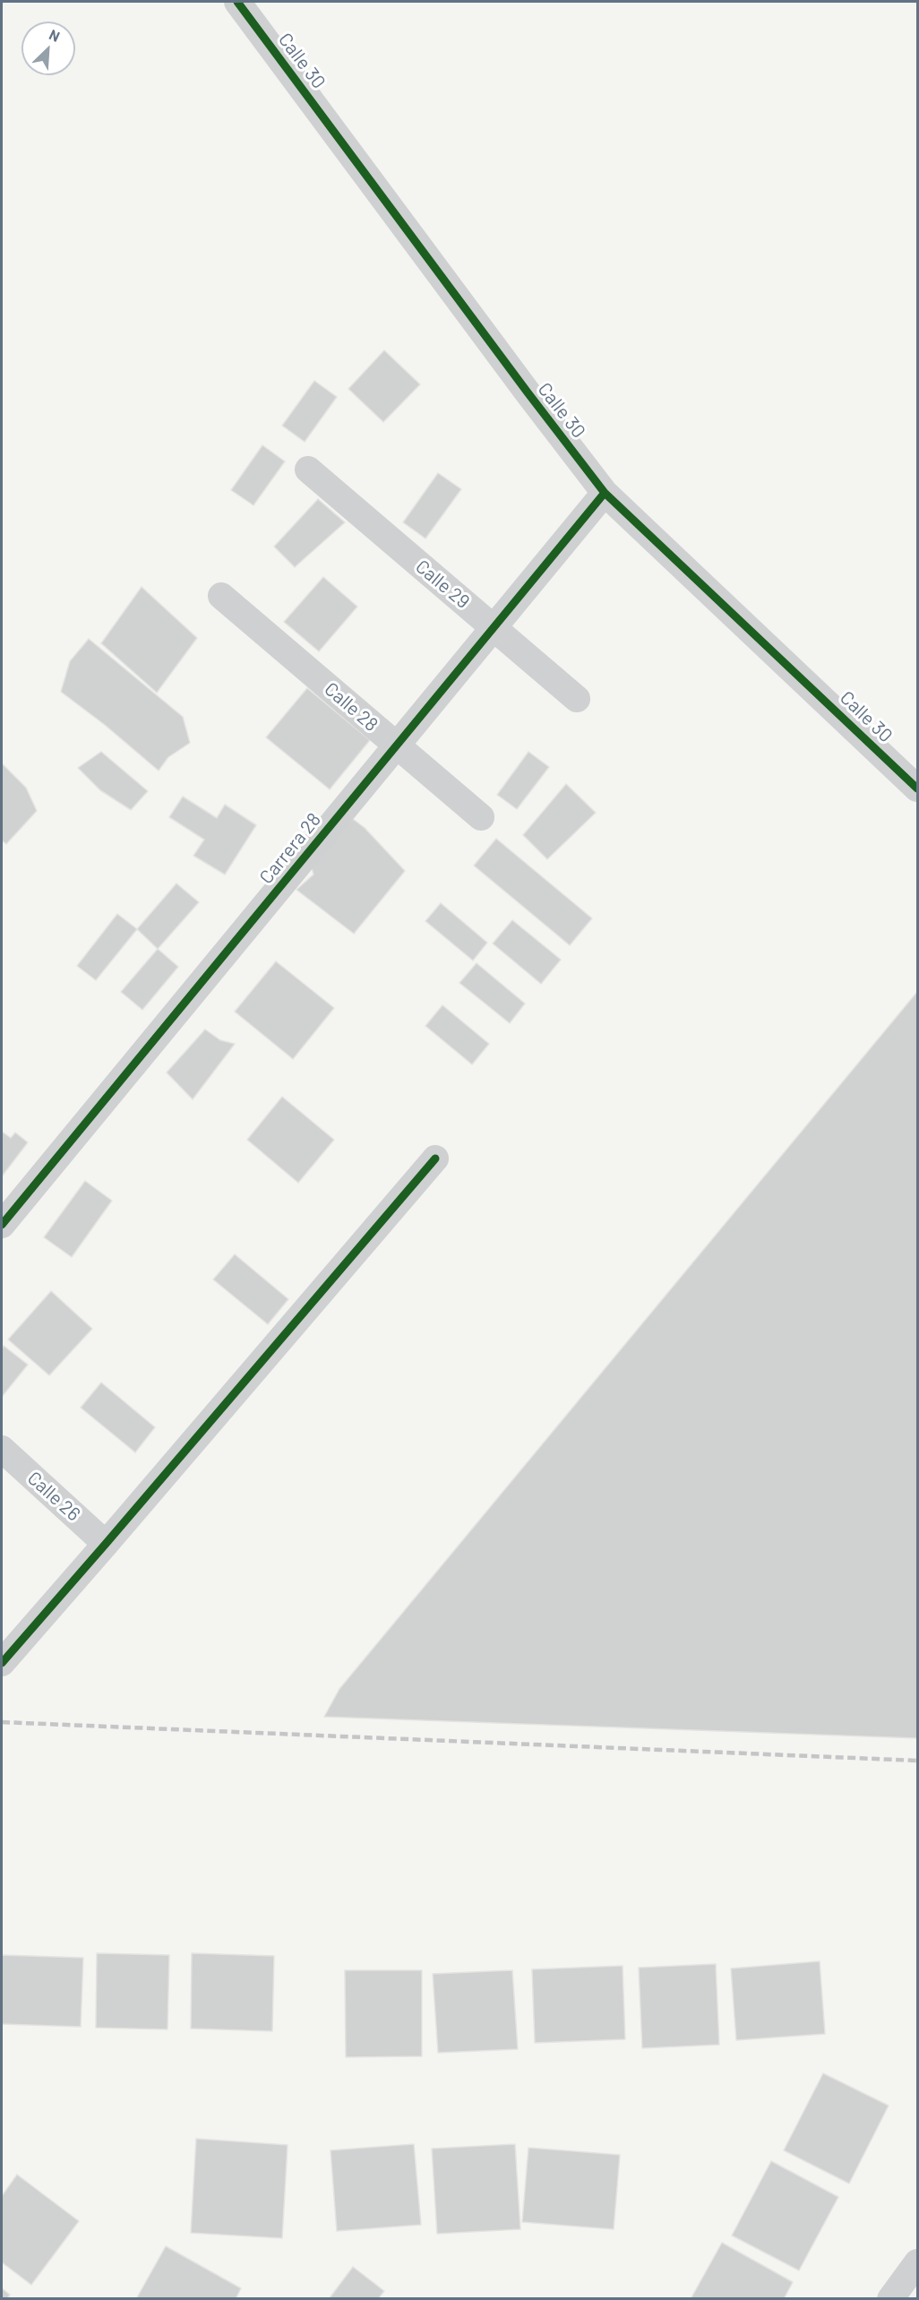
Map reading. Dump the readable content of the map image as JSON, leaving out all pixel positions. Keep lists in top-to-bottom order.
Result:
{
  "streets": {
    "street": [
      "Calle 30",
      "Calle 29",
      "Calle 28",
      "Carrera 28",
      "Calle 26"
    ]
  },
  "crossings": [
    ["Calle 30", "Carrera 28"],
    ["Calle 29", "Carrera 28"],
    ["Calle 28", "Carrera 28"]
  ],
  "north": "top right"
}
